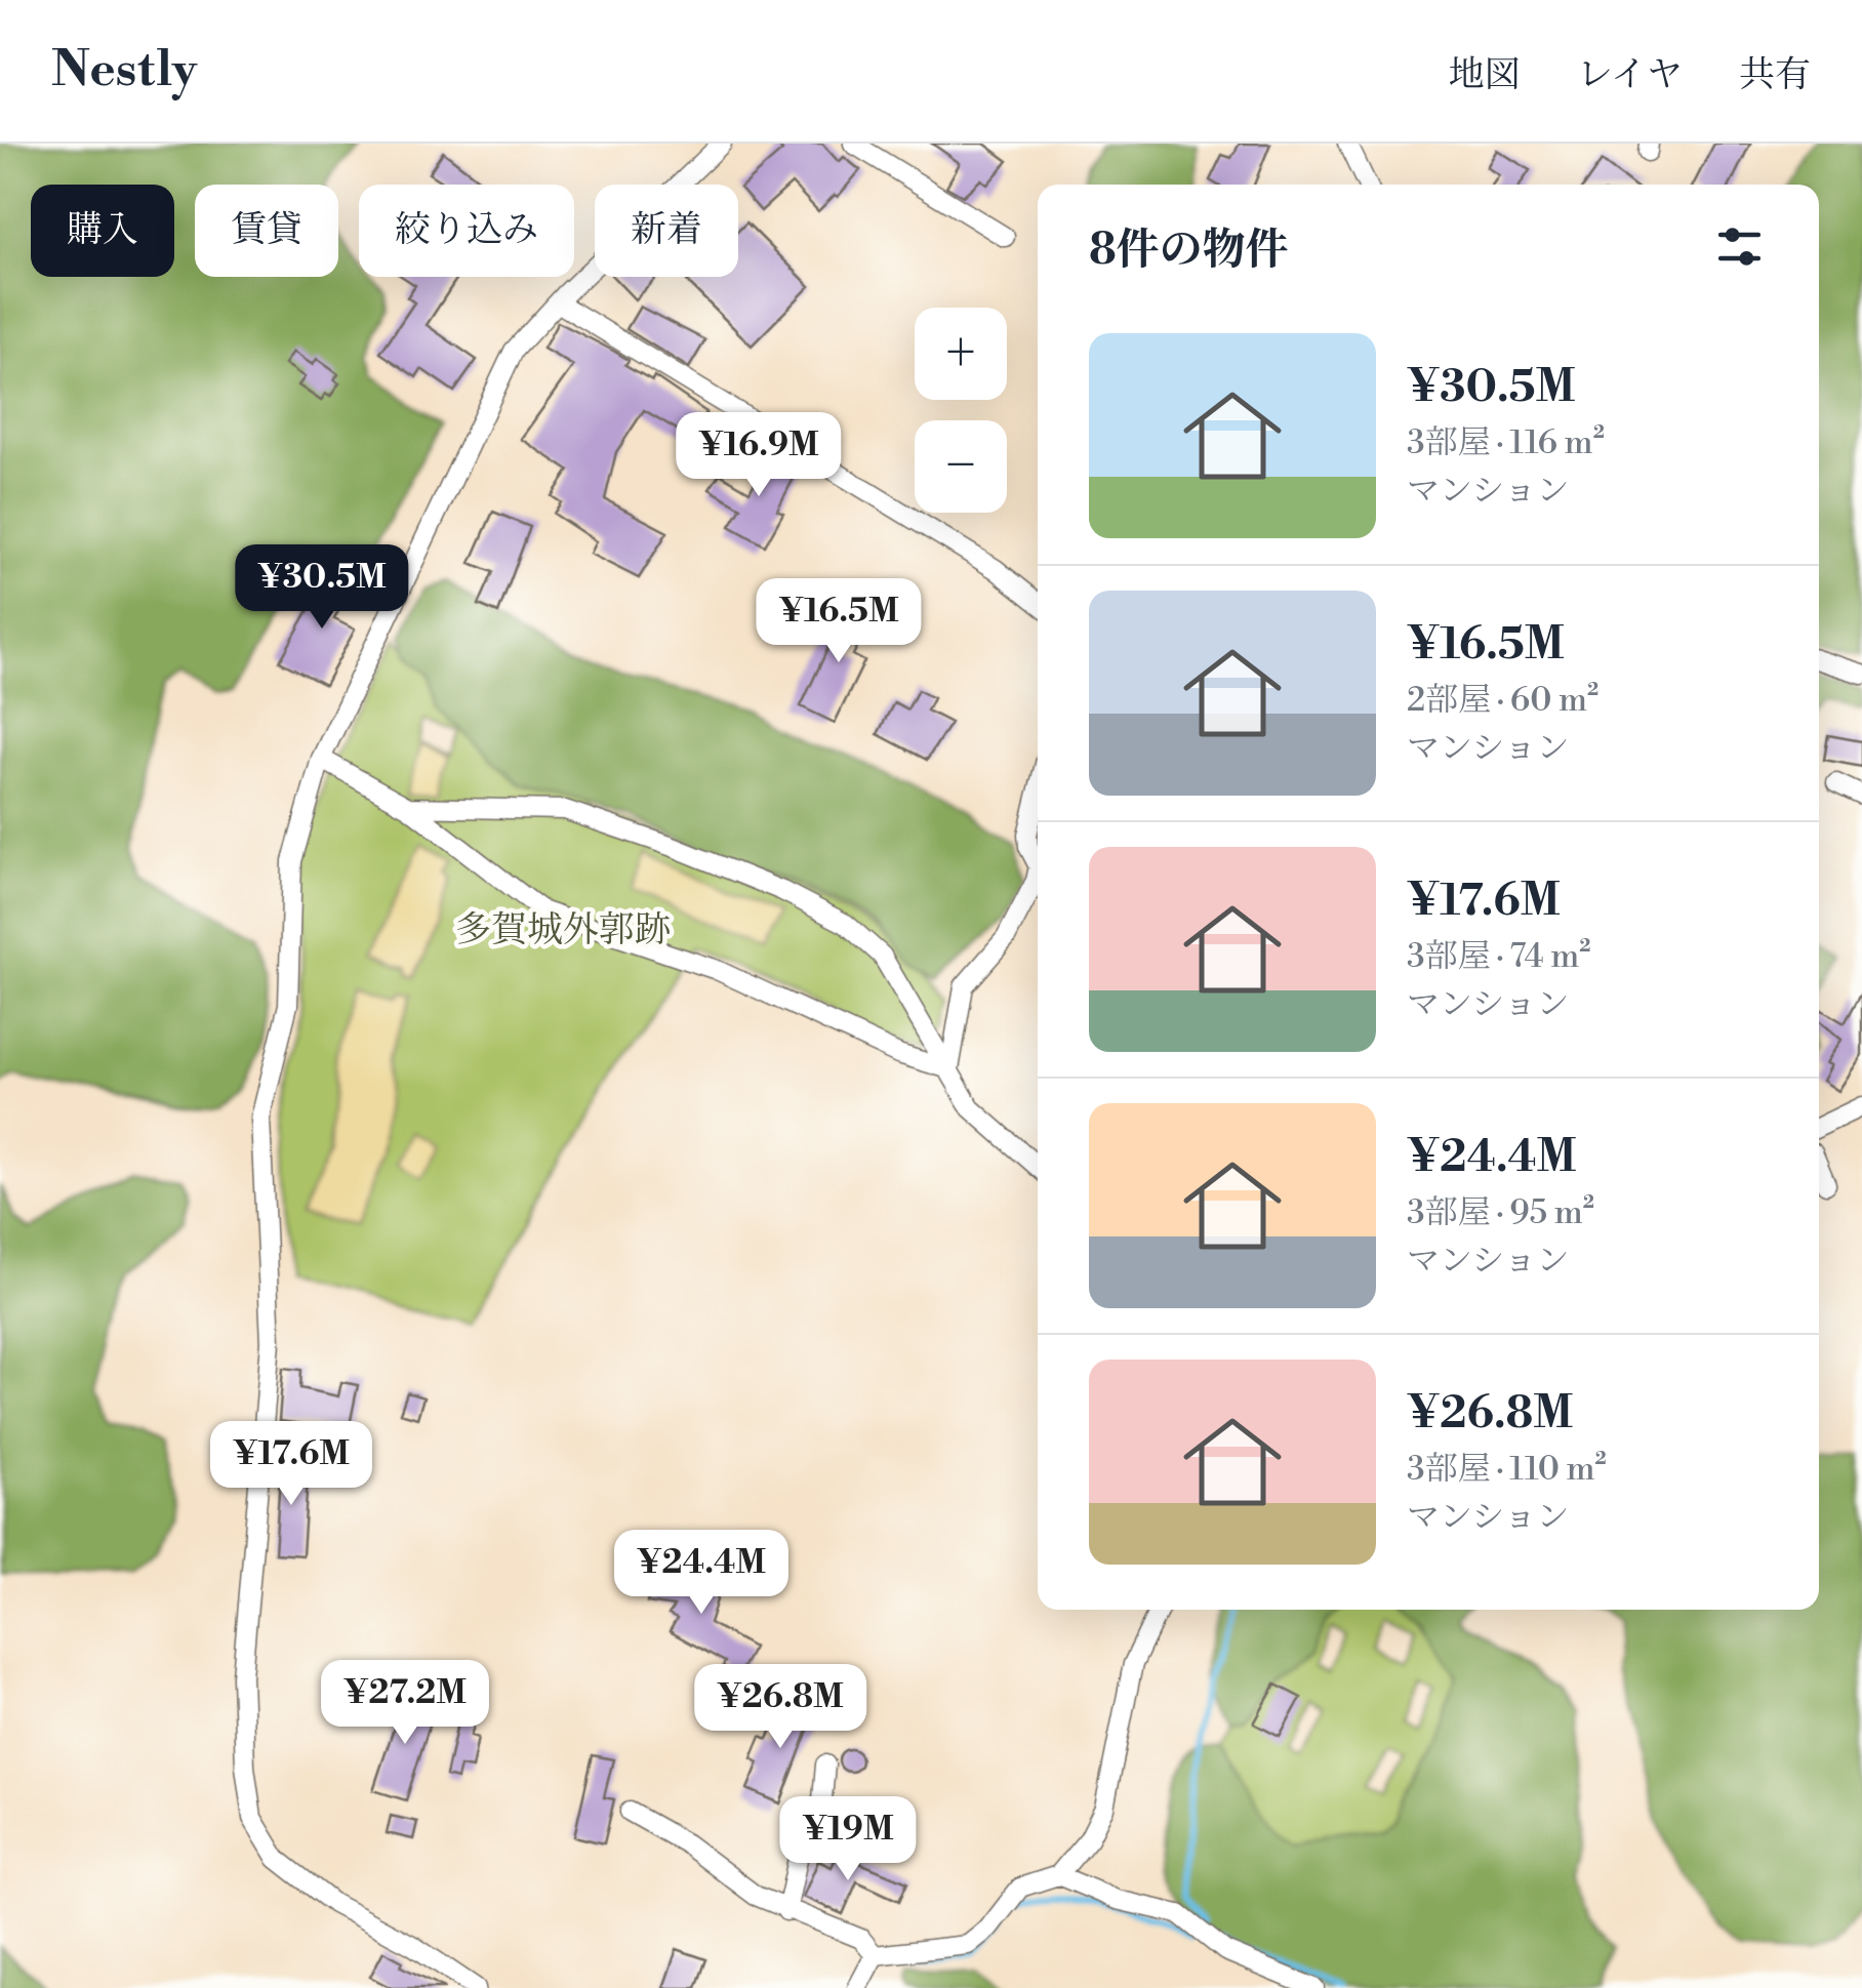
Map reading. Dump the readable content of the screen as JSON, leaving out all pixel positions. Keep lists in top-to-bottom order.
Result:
{
  "parks": ["多賀城外郭跡"],
  "page": {
    "header": "Nestly",
    "nav": ["地図", "レイヤ", "共有"],
    "chip": [
      "購入",
      "賃貸",
      "絞り込み",
      "新着"
    ],
    "heading": "8件の物件",
    "map_buttons": ["+", "−"],
    "list": [
      {
        "name": "¥30.5M",
        "note": "3部屋 · 116 m² · マンション"
      },
      {
        "name": "¥16.5M",
        "note": "2部屋 · 60 m² · マンション"
      },
      {
        "name": "¥17.6M",
        "note": "3部屋 · 74 m² · マンション"
      },
      {
        "name": "¥24.4M",
        "note": "3部屋 · 95 m² · マンション"
      },
      {
        "name": "¥26.8M",
        "note": "3部屋 · 110 m² · マンション"
      }
    ],
    "price": [
      "¥16.9M",
      "¥30.5M",
      "¥16.5M",
      "¥17.6M",
      "¥24.4M",
      "¥27.2M",
      "¥26.8M",
      "¥19M"
    ]
  }
}
